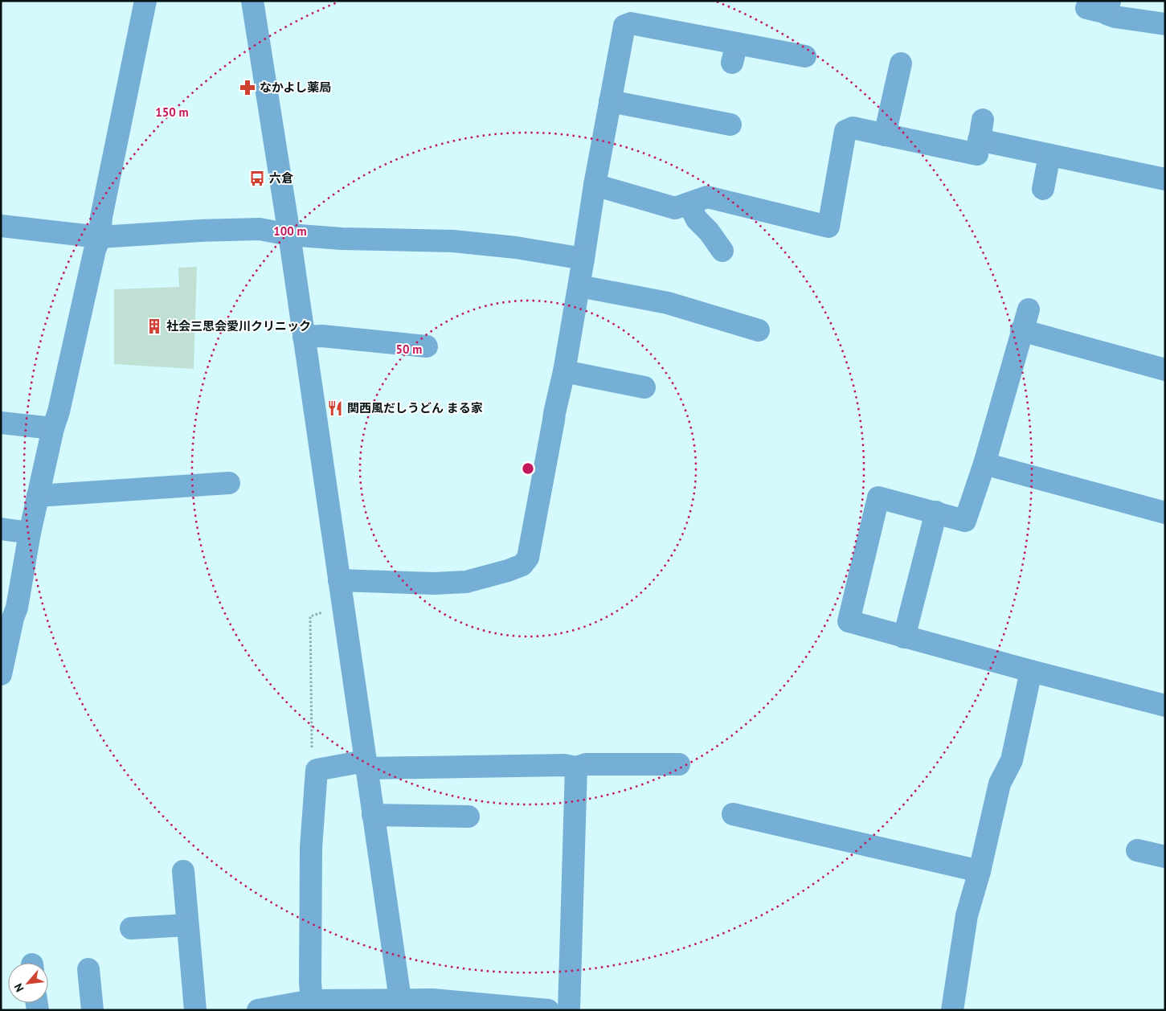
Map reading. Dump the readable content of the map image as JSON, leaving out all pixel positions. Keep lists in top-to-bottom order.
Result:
{
  "places": {
    "pharmacy": ["なかよし薬局"],
    "bus stop": ["六倉"],
    "building": ["社会三思会愛川クリニック"],
    "restaurant": ["関西風だしうどん まる家"]
  },
  "north": "bottom left",
  "rings": ["150 m", "100 m", "50 m"]
}
